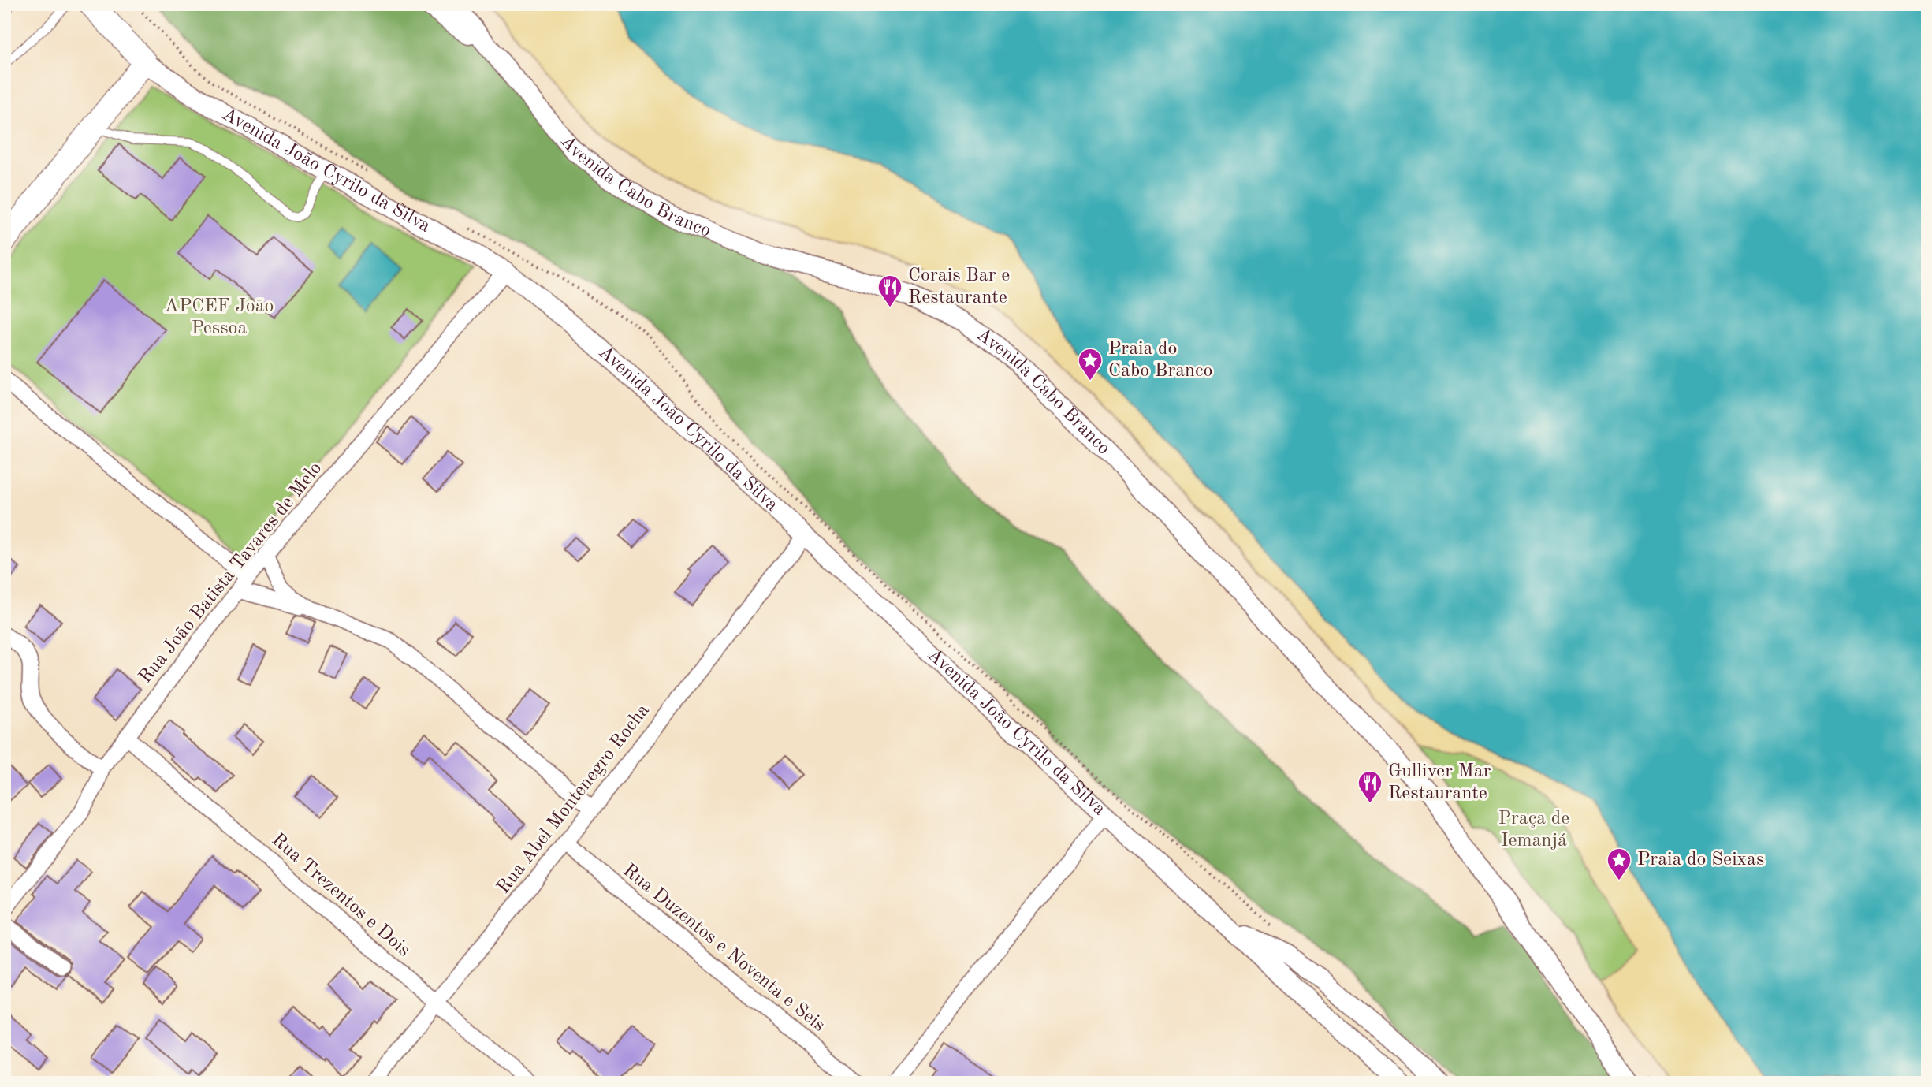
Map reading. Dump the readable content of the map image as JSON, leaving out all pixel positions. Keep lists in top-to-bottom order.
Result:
{
  "streets": {
    "main road": ["Avenida João Cyrilo da Silva"],
    "street": [
      "Avenida Cabo Branco",
      "Rua João Batista Tavares de Melo",
      "Rua Abel Montenegro Rocha",
      "Rua Trezentos e Dois",
      "Rua Duzentos e Noventa e Seis"
    ]
  },
  "crossings": [
    ["Avenida João Cyrilo da Silva", "Rua João Batista Tavares de Melo"],
    ["Avenida João Cyrilo da Silva", "Rua Abel Montenegro Rocha"],
    ["Rua João Batista Tavares de Melo", "Rua Trezentos e Dois"],
    ["Rua Abel Montenegro Rocha", "Rua Trezentos e Dois"],
    ["Rua Abel Montenegro Rocha", "Rua Duzentos e Noventa e Seis"]
  ],
  "parks": ["APCEF João Pessoa", "Praça de Iemanjá"],
  "places": {
    "restaurant": ["Corais Bar e Restaurante", "Gulliver Mar Restaurante"],
    "place": ["Praia do Cabo Branco", "Praia do Seixas"]
  }
}
